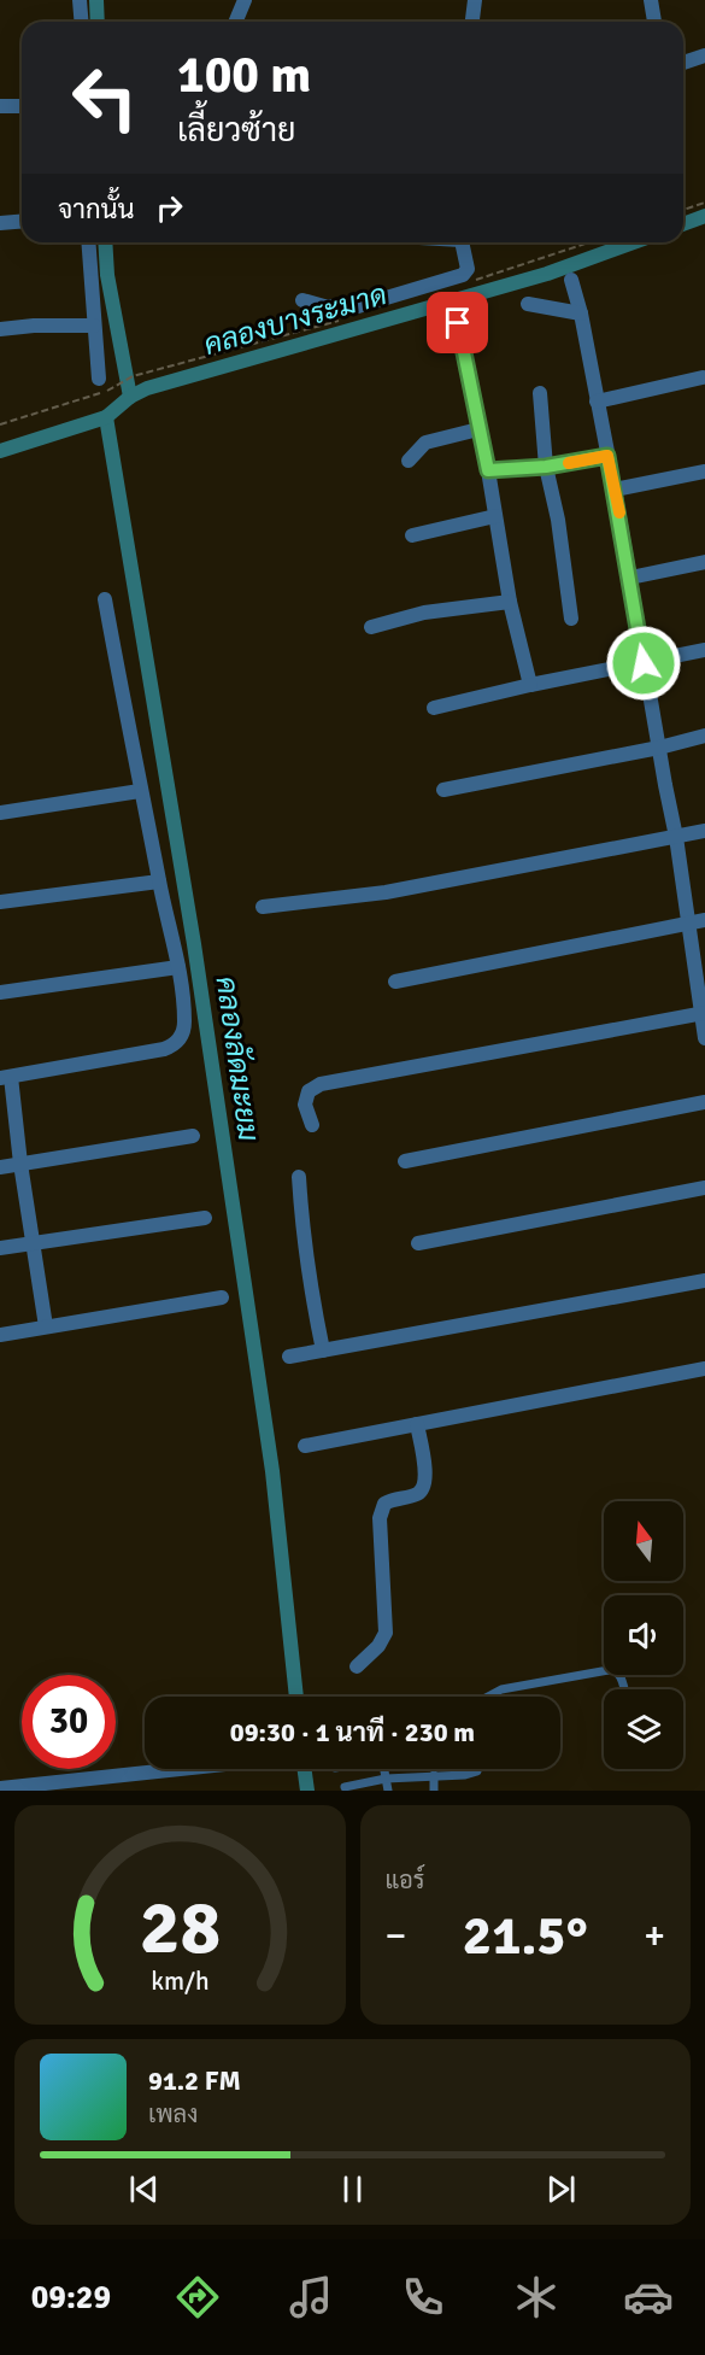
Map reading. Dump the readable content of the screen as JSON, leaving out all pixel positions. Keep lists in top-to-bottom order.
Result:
{
  "water": ["คลองบางระมาด", "คลองลัดมะยม"],
  "north": "top",
  "page": {
    "turn": ["100 m", "เลี้ยวซ้าย"],
    "then": "จากนั้น",
    "limit": "30",
    "trip": "09:30 · 1 นาที · 230 m",
    "tile": "แอร์",
    "heat": ["−", "21.5°", "+"],
    "song": ["91.2 FM", "เพลง"],
    "tabs": "09:29",
    "gauge": ["28", "km/h"]
  }
}
